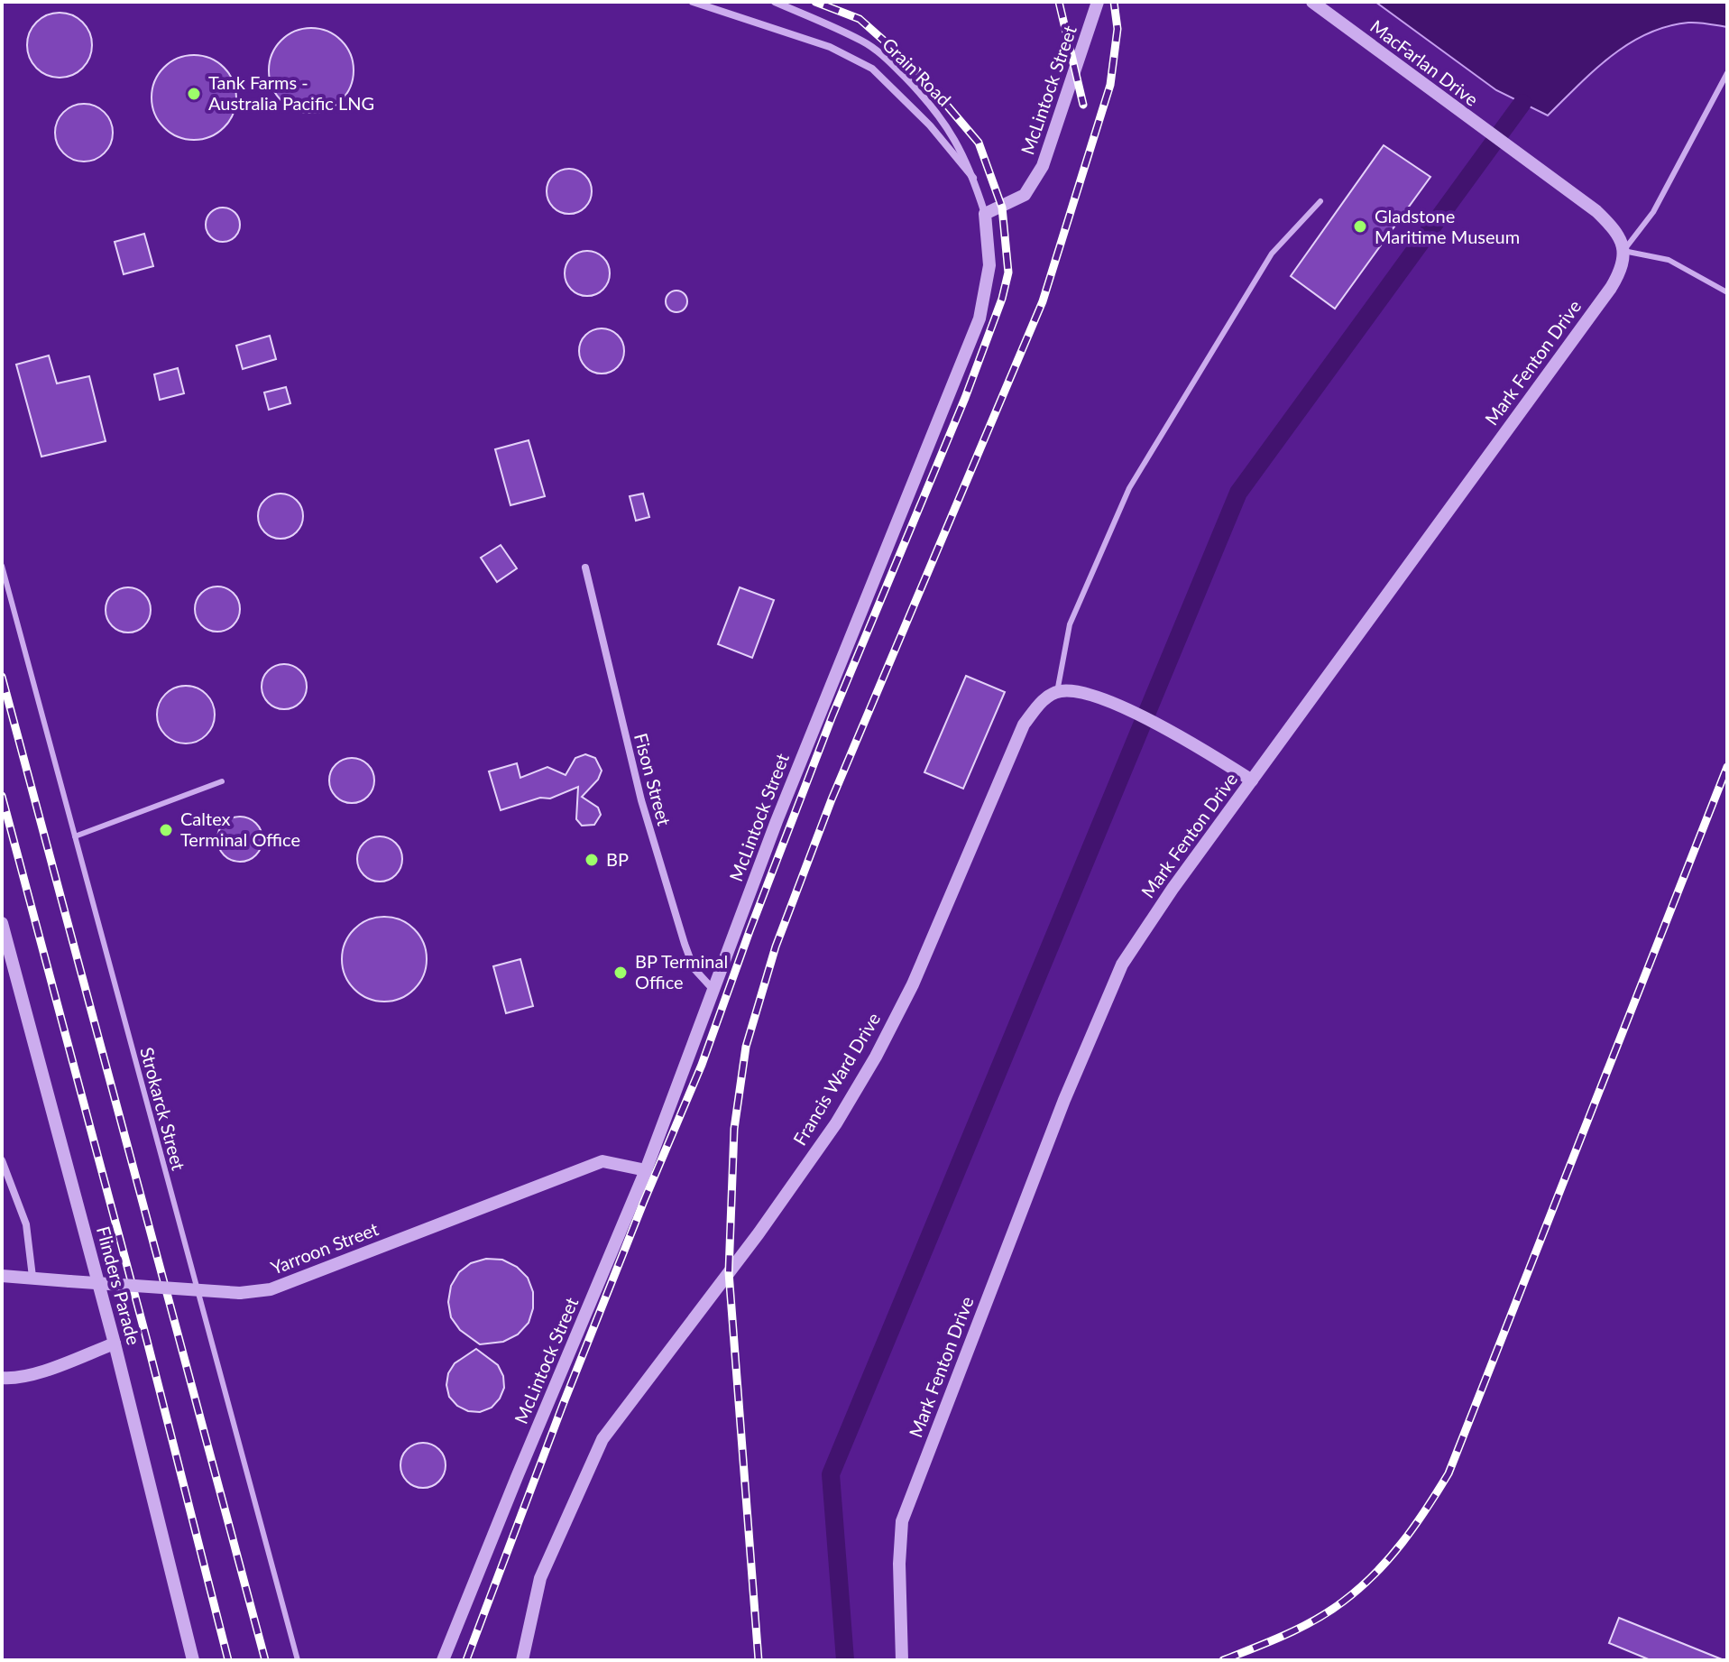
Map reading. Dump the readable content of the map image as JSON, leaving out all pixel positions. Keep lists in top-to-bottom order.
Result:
{
  "streets": {
    "street": [
      "MacFarlan Drive",
      "Grain Road",
      "McLintock Street",
      "Mark Fenton Drive",
      "Fison Street",
      "Francis Ward Drive",
      "Yarroon Street",
      "Flinders Parade"
    ],
    "lane": ["Strokarck Street"]
  },
  "crossings": [
    ["MacFarlan Drive", "Mark Fenton Drive"],
    ["Grain Road", "McLintock Street"],
    ["McLintock Street", "Fison Street"],
    ["McLintock Street", "Yarroon Street"]
  ],
  "places": [
    "Tank Farms - Australia Pacific LNG",
    "Gladstone Maritime Museum",
    "Caltex Terminal Office",
    "BP",
    "BP Terminal Office"
  ]
}
